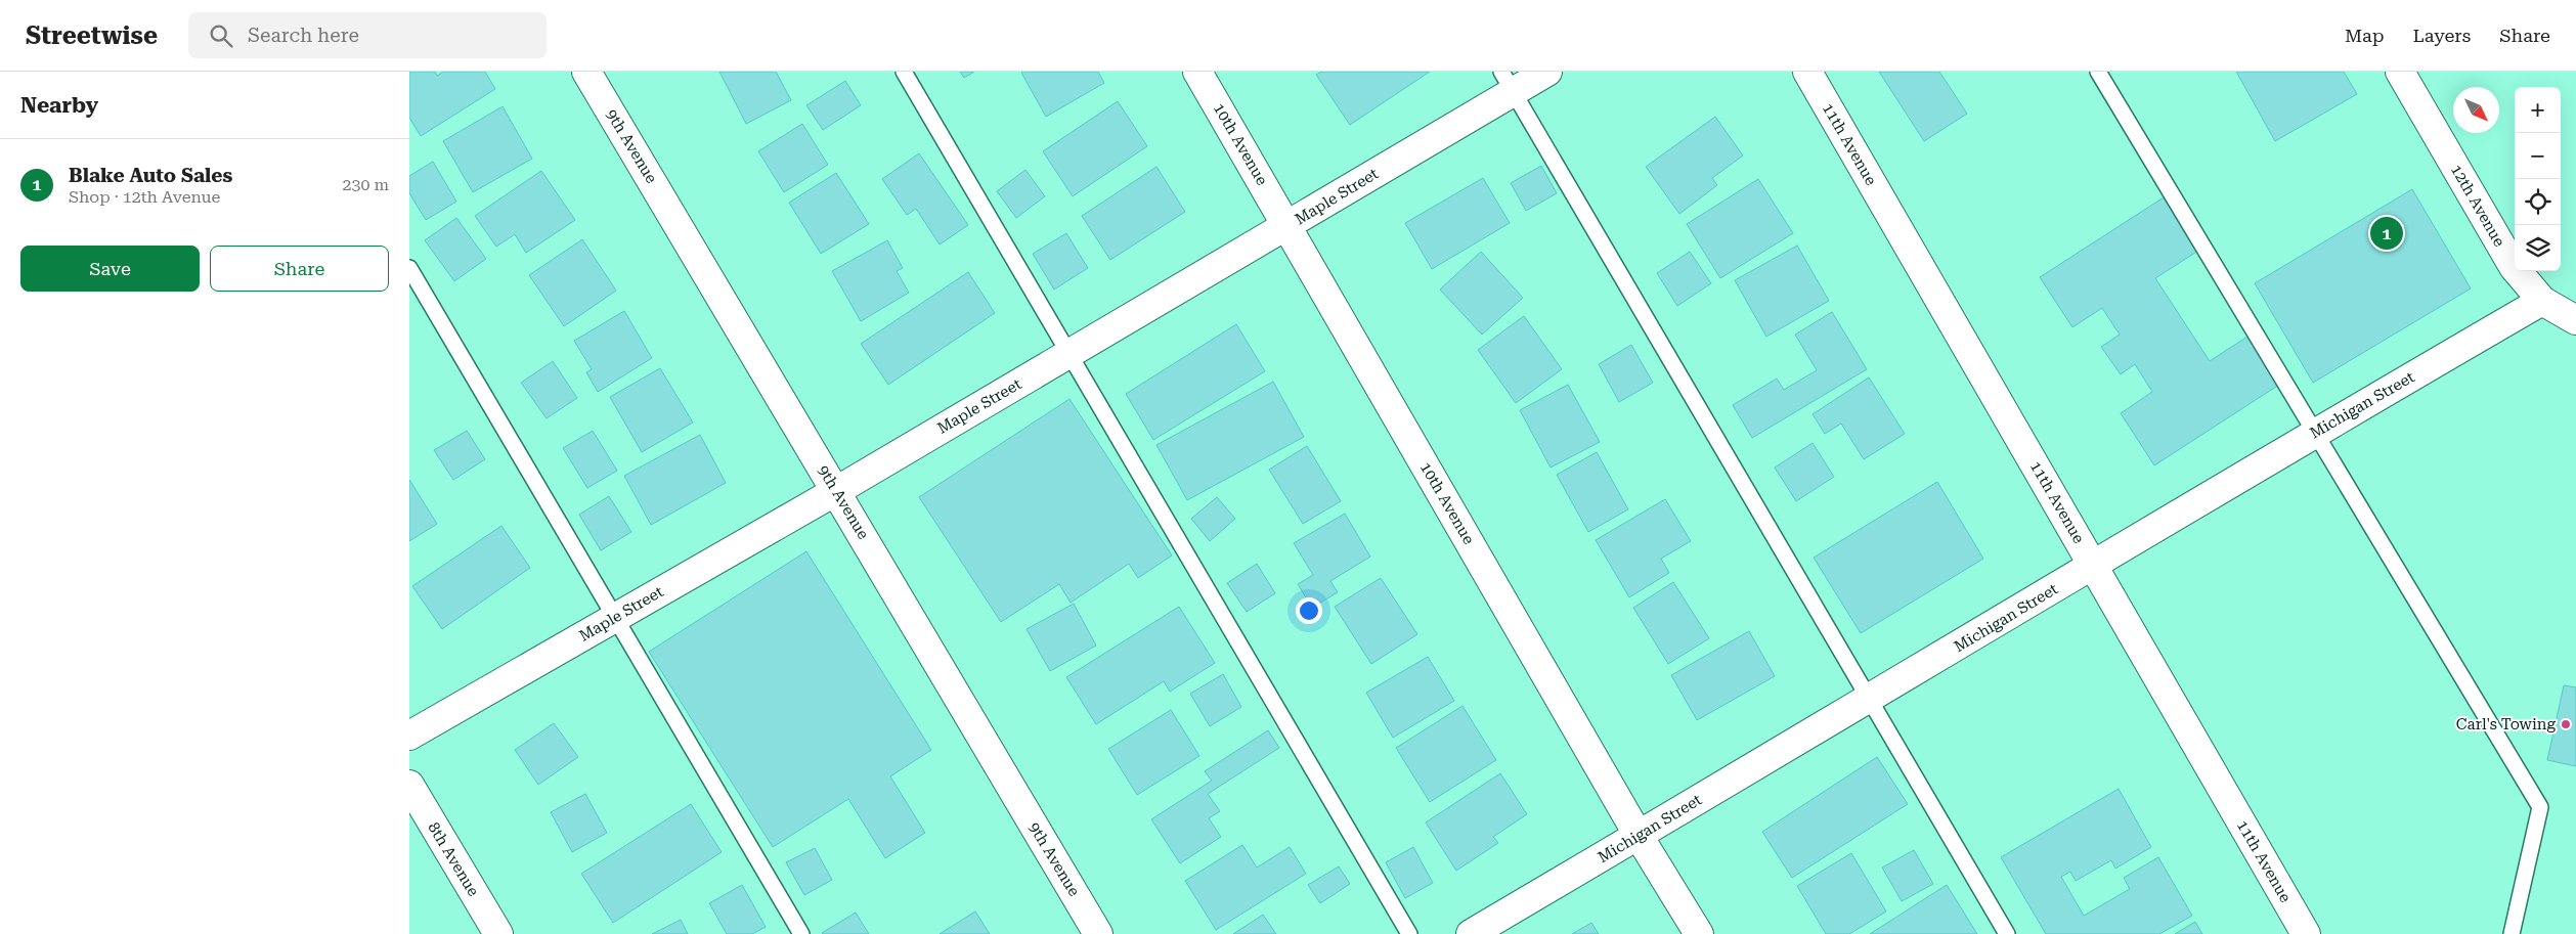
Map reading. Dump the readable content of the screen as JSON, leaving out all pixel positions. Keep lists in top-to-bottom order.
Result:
{
  "streets": {
    "street": [
      "10th Avenue",
      "11th Avenue",
      "9th Avenue",
      "Maple Street",
      "12th Avenue",
      "Michigan Street",
      "8th Avenue"
    ]
  },
  "crossings": [
    ["10th Avenue", "Maple Street"],
    ["10th Avenue", "Michigan Street"],
    ["11th Avenue", "Michigan Street"],
    ["9th Avenue", "Maple Street"],
    ["12th Avenue", "Michigan Street"]
  ],
  "places": ["Carl's Towing"],
  "north": "bottom right",
  "page": {
    "header": "Streetwise",
    "search": "Search here",
    "nav": ["Map", "Layers", "Share"],
    "heading": "Nearby",
    "map_buttons": ["+", "−"],
    "list": [
      {
        "mark": "1",
        "name": "Blake Auto Sales",
        "note": "Shop · 12th Avenue",
        "value": "230 m"
      }
    ],
    "pins": "1",
    "buttons": ["Save", "Share"]
  }
}
